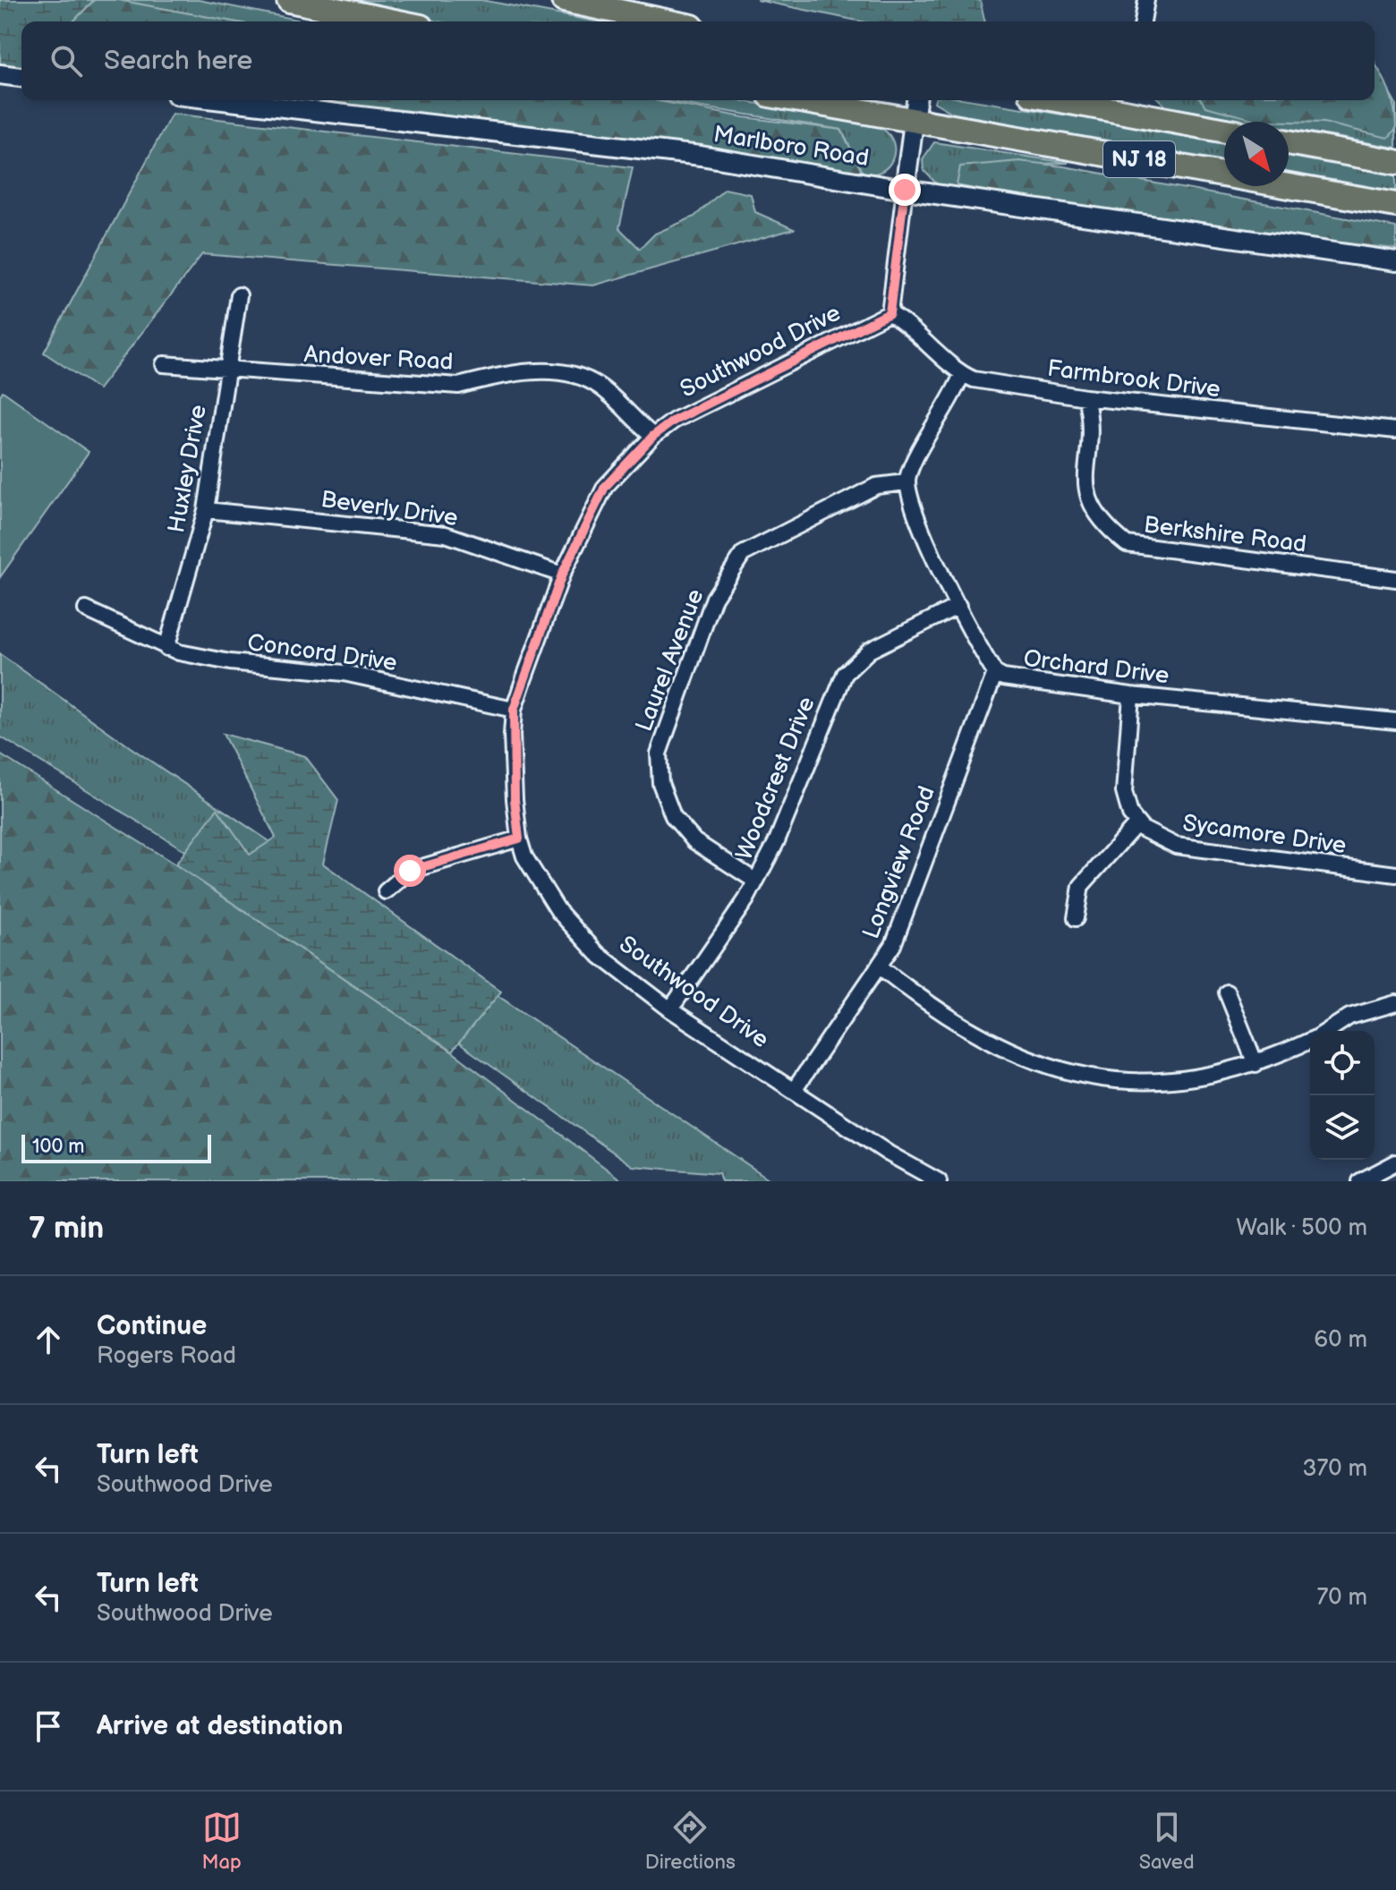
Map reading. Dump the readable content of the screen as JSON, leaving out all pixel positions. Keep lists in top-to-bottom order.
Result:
{
  "streets": {
    "highway": ["NJ 18"],
    "street": [
      "Marlboro Road",
      "Southwood Drive",
      "Andover Road",
      "Farmbrook Drive",
      "Huxley Drive",
      "Beverly Drive",
      "Berkshire Road",
      "Concord Drive",
      "Laurel Avenue",
      "Orchard Drive",
      "Woodcrest Drive",
      "Sycamore Drive",
      "Longview Road"
    ]
  },
  "crossings": [
    ["Southwood Drive", "Andover Road"],
    ["Southwood Drive", "Farmbrook Drive"],
    ["Southwood Drive", "Beverly Drive"],
    ["Southwood Drive", "Concord Drive"],
    ["Southwood Drive", "Woodcrest Drive"],
    ["Southwood Drive", "Longview Road"],
    ["Andover Road", "Huxley Drive"],
    ["Farmbrook Drive", "Berkshire Road"],
    ["Huxley Drive", "Beverly Drive"],
    ["Huxley Drive", "Concord Drive"],
    ["Laurel Avenue", "Orchard Drive"],
    ["Laurel Avenue", "Woodcrest Drive"],
    ["Orchard Drive", "Woodcrest Drive"],
    ["Orchard Drive", "Longview Road"]
  ],
  "scale_bar": "100 m",
  "north": "bottom right",
  "page": {
    "search": "Search here",
    "scale": "100 m",
    "heading": ["7 min", "Walk · 500 m"],
    "list": [
      ["Continue", "Rogers Road", "60 m"],
      ["Turn left", "Southwood Drive", "370 m"],
      ["Turn left", "Southwood Drive", "70 m"],
      "Arrive at destination"
    ],
    "nav": ["Map", "Directions", "Saved"]
  }
}
